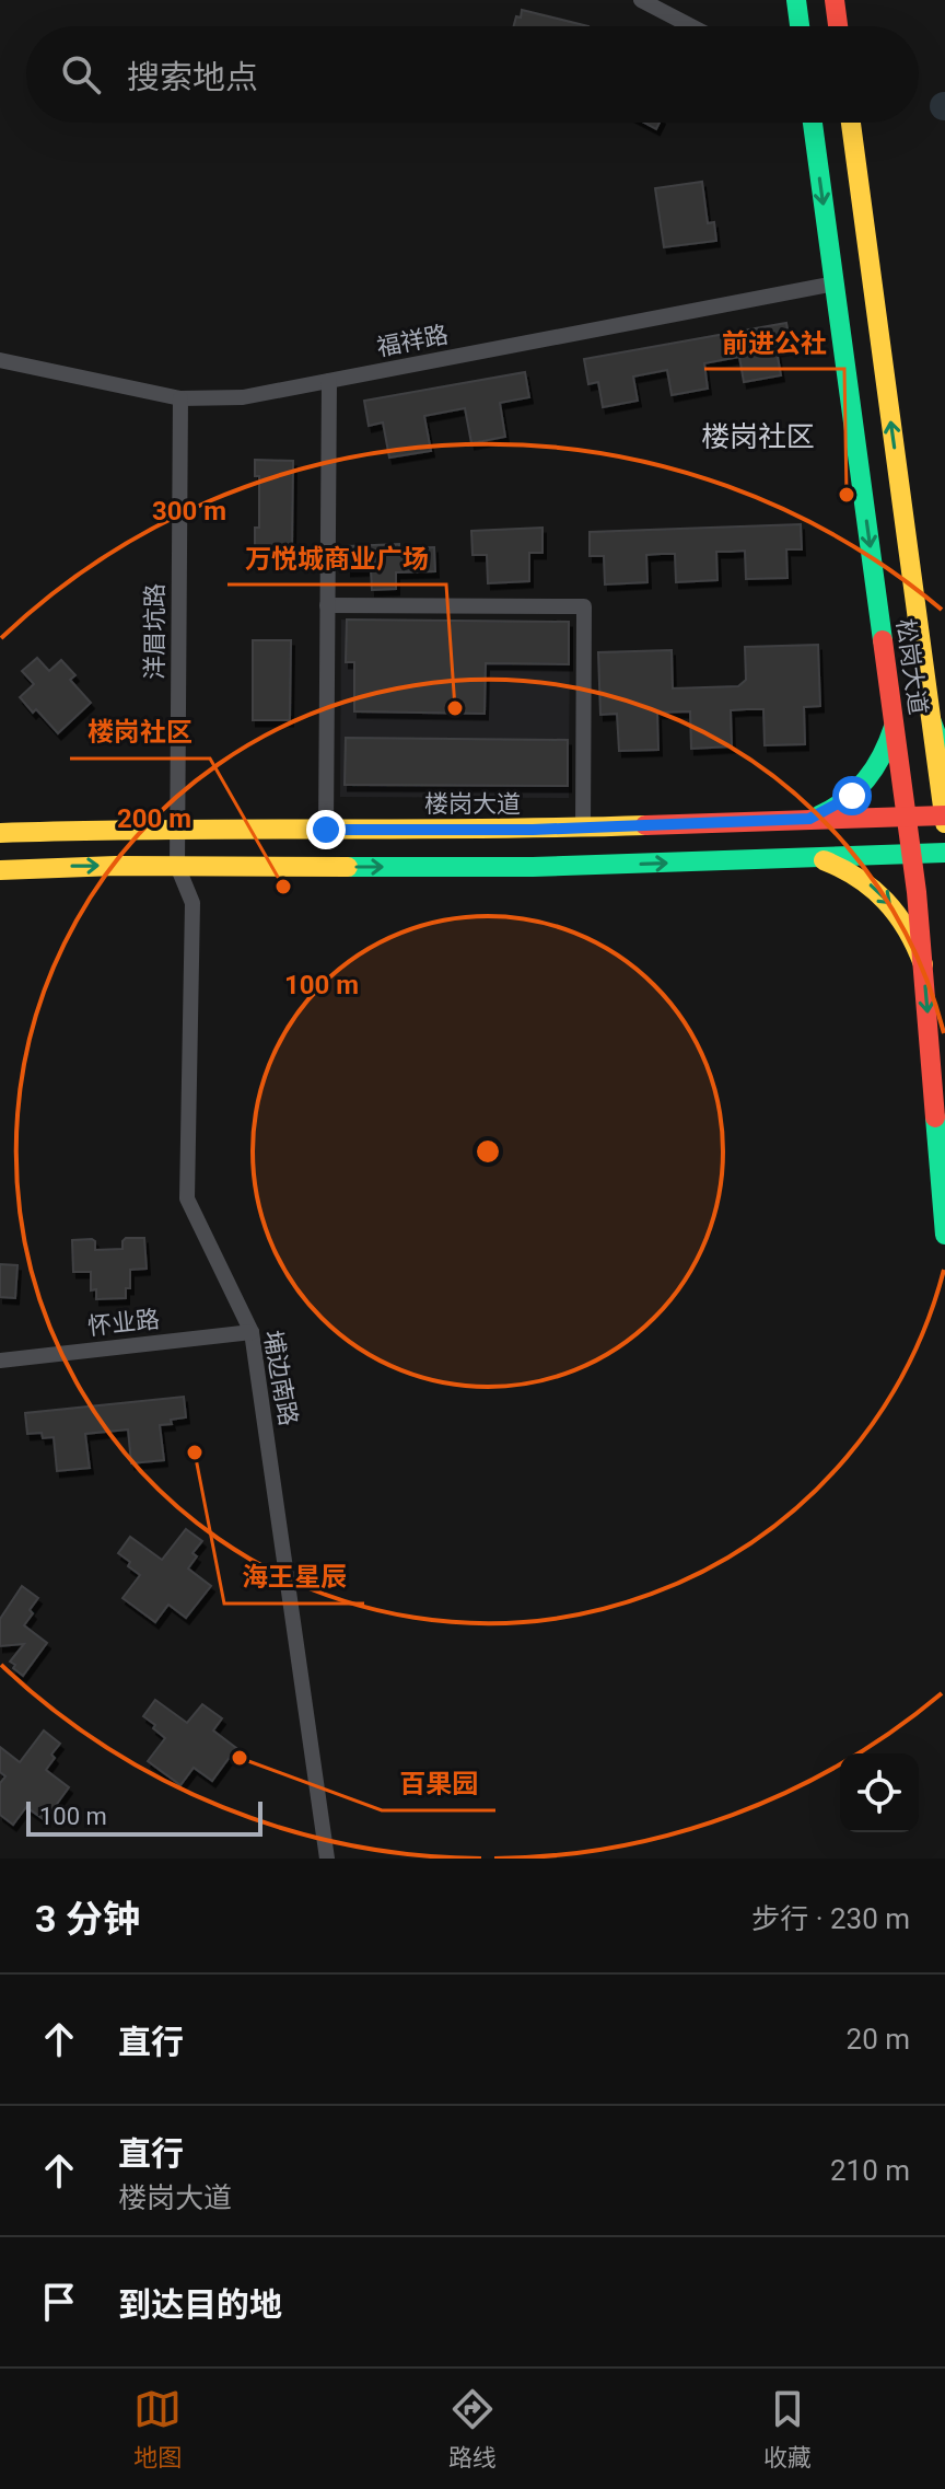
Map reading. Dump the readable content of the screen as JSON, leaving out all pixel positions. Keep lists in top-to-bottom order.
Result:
{
  "streets": {
    "main road": ["松岗大道", "楼岗大道"],
    "street": [
      "福祥路",
      "洋眉坑路",
      "怀业路",
      "埔边南路"
    ]
  },
  "crossings": [
    ["福祥路", "洋眉坑路"],
    ["福祥路", "松岗大道"],
    ["洋眉坑路", "楼岗大道"],
    ["洋眉坑路", "埔边南路"],
    ["松岗大道", "楼岗大道"],
    ["怀业路", "埔边南路"]
  ],
  "districts": ["楼岗社区"],
  "places": [
    "前进公社",
    "万悦城商业广场",
    "楼岗社区",
    "海王星辰",
    "百果园"
  ],
  "scale_bar": "100 m",
  "page": {
    "search": "搜索地点",
    "scale": "100 m",
    "heading": ["3 分钟", "步行 · 230 m"],
    "list": [
      ["直行", "20 m"],
      ["直行", "楼岗大道", "210 m"],
      "到达目的地"
    ],
    "nav": ["地图", "路线", "收藏"]
  },
  "rings": ["300 m", "200 m", "100 m"]
}
